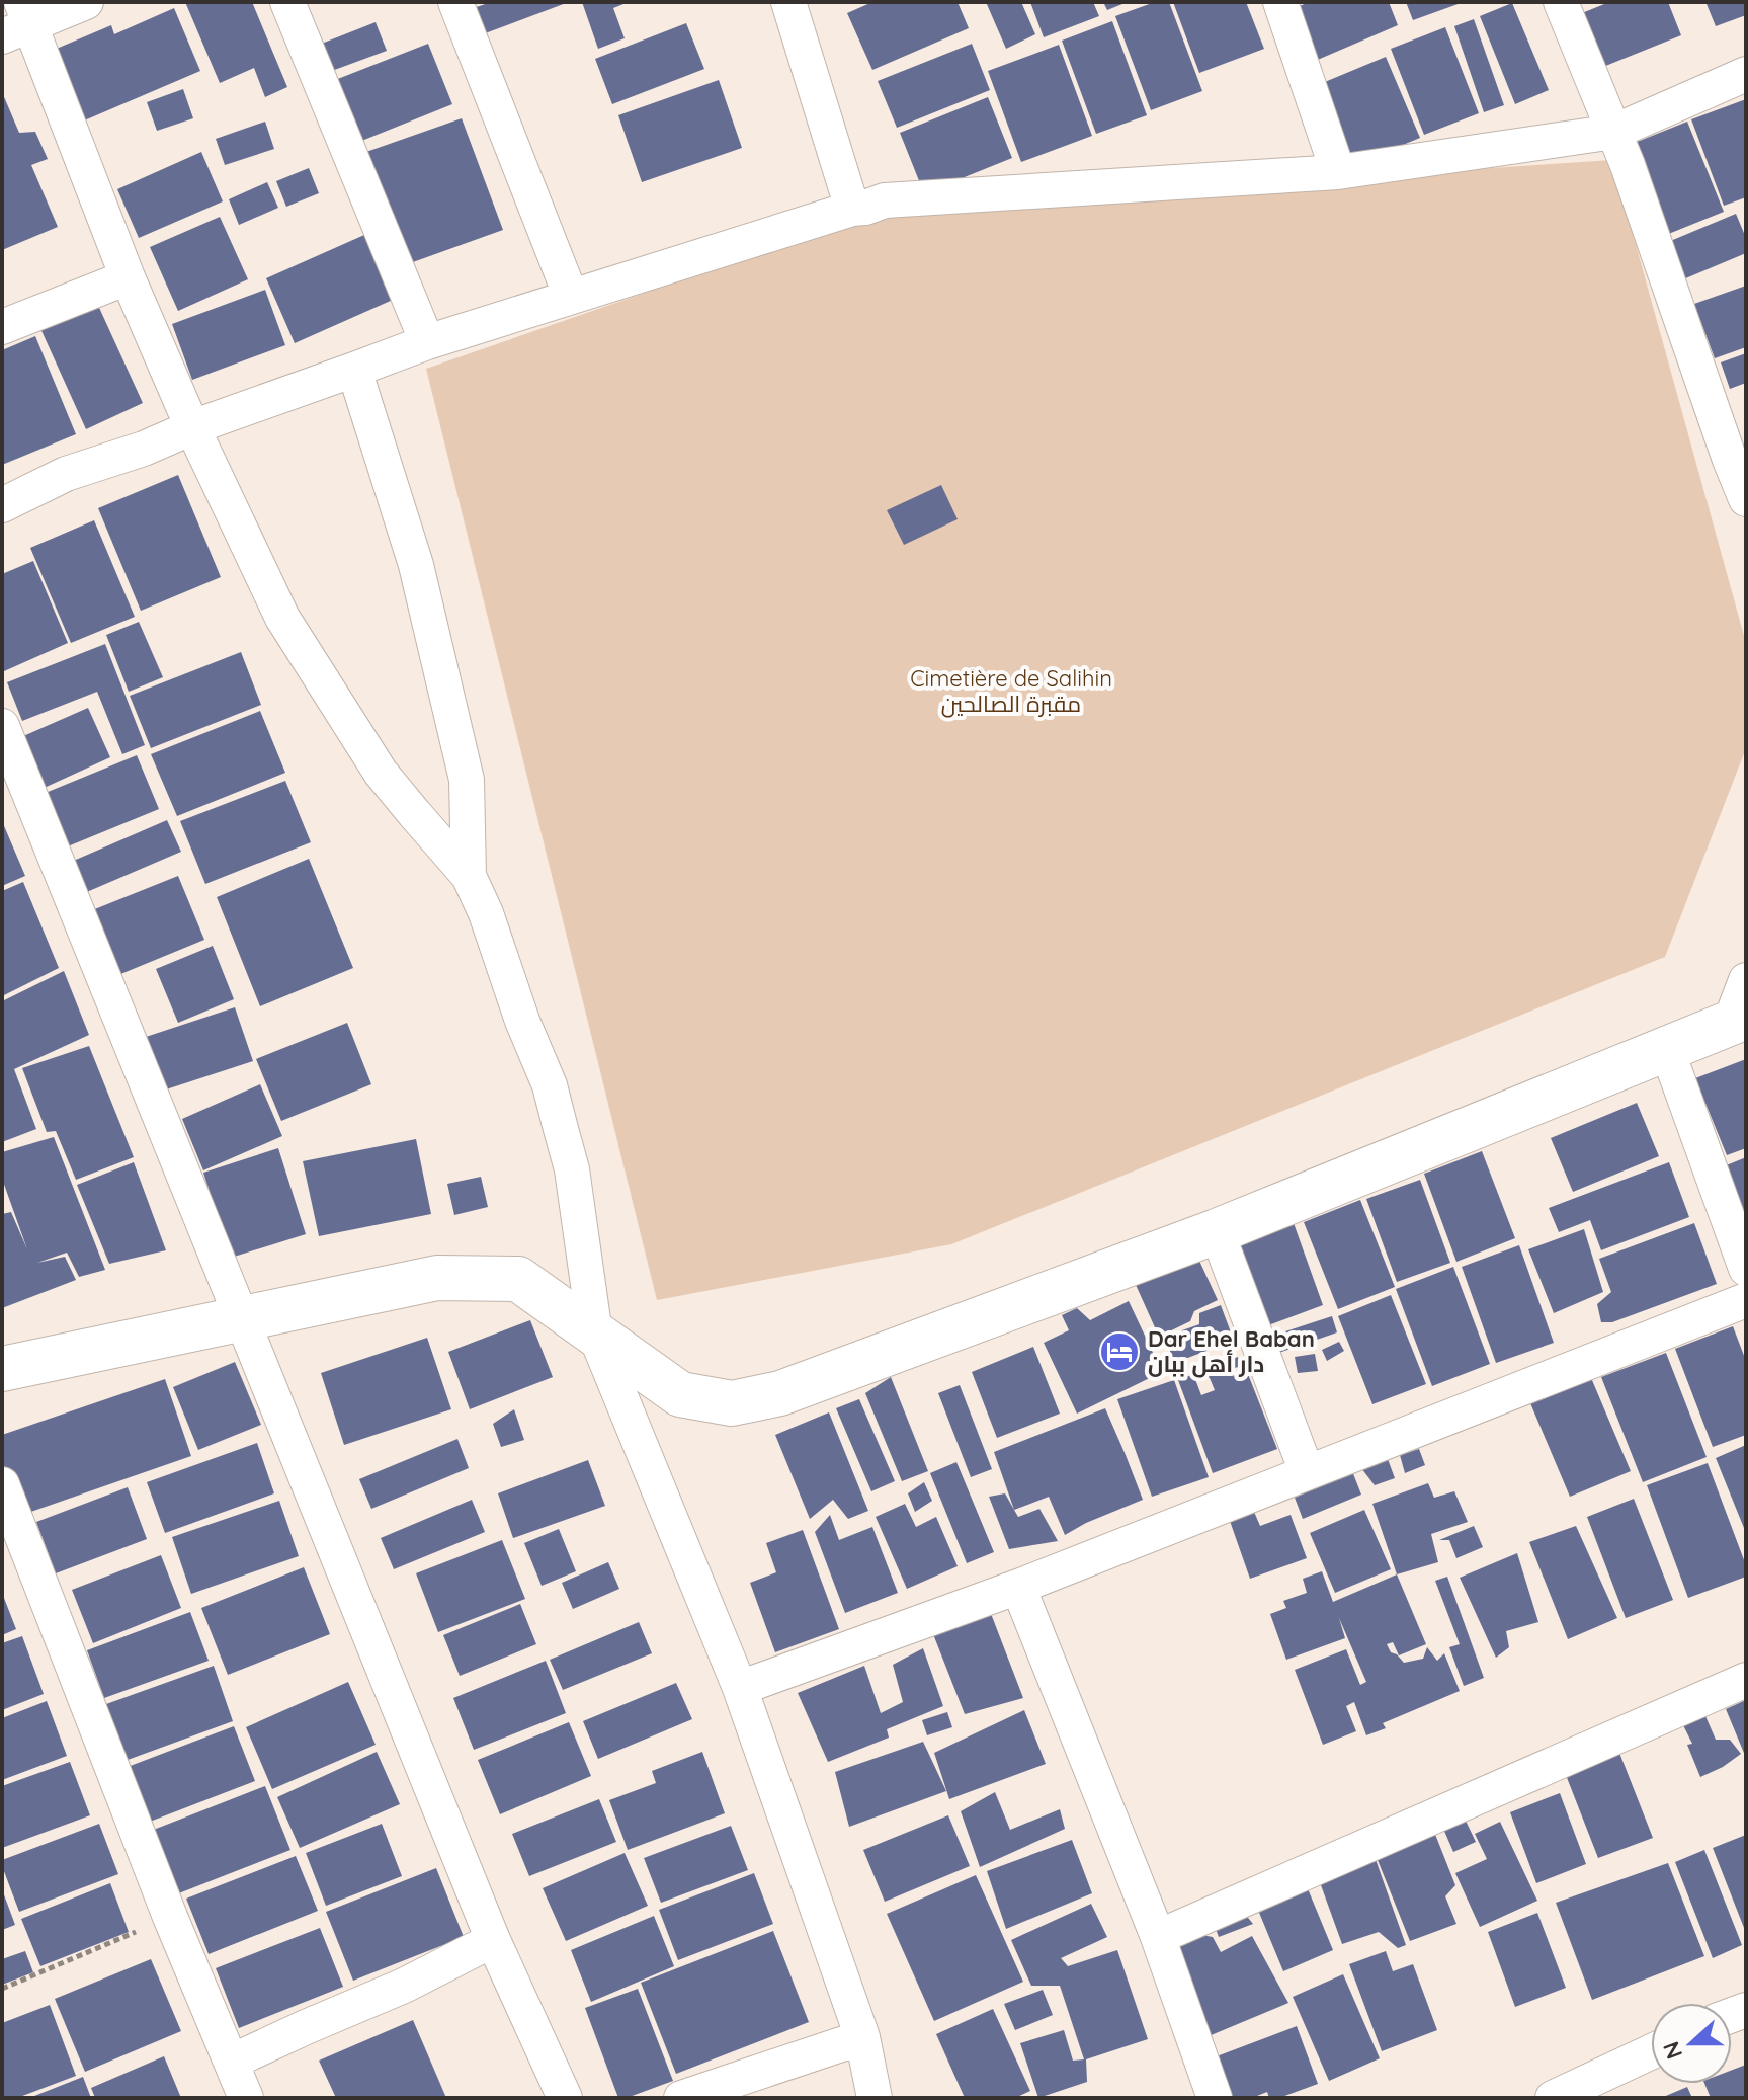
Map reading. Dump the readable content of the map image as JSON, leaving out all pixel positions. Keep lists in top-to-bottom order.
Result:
{
  "parks": ["Cimetière de Salihin مقبرة الصالحين"],
  "places": {
    "hotel": ["Dar Ehel Baban دار أهل ببان"]
  },
  "north": "left"
}
